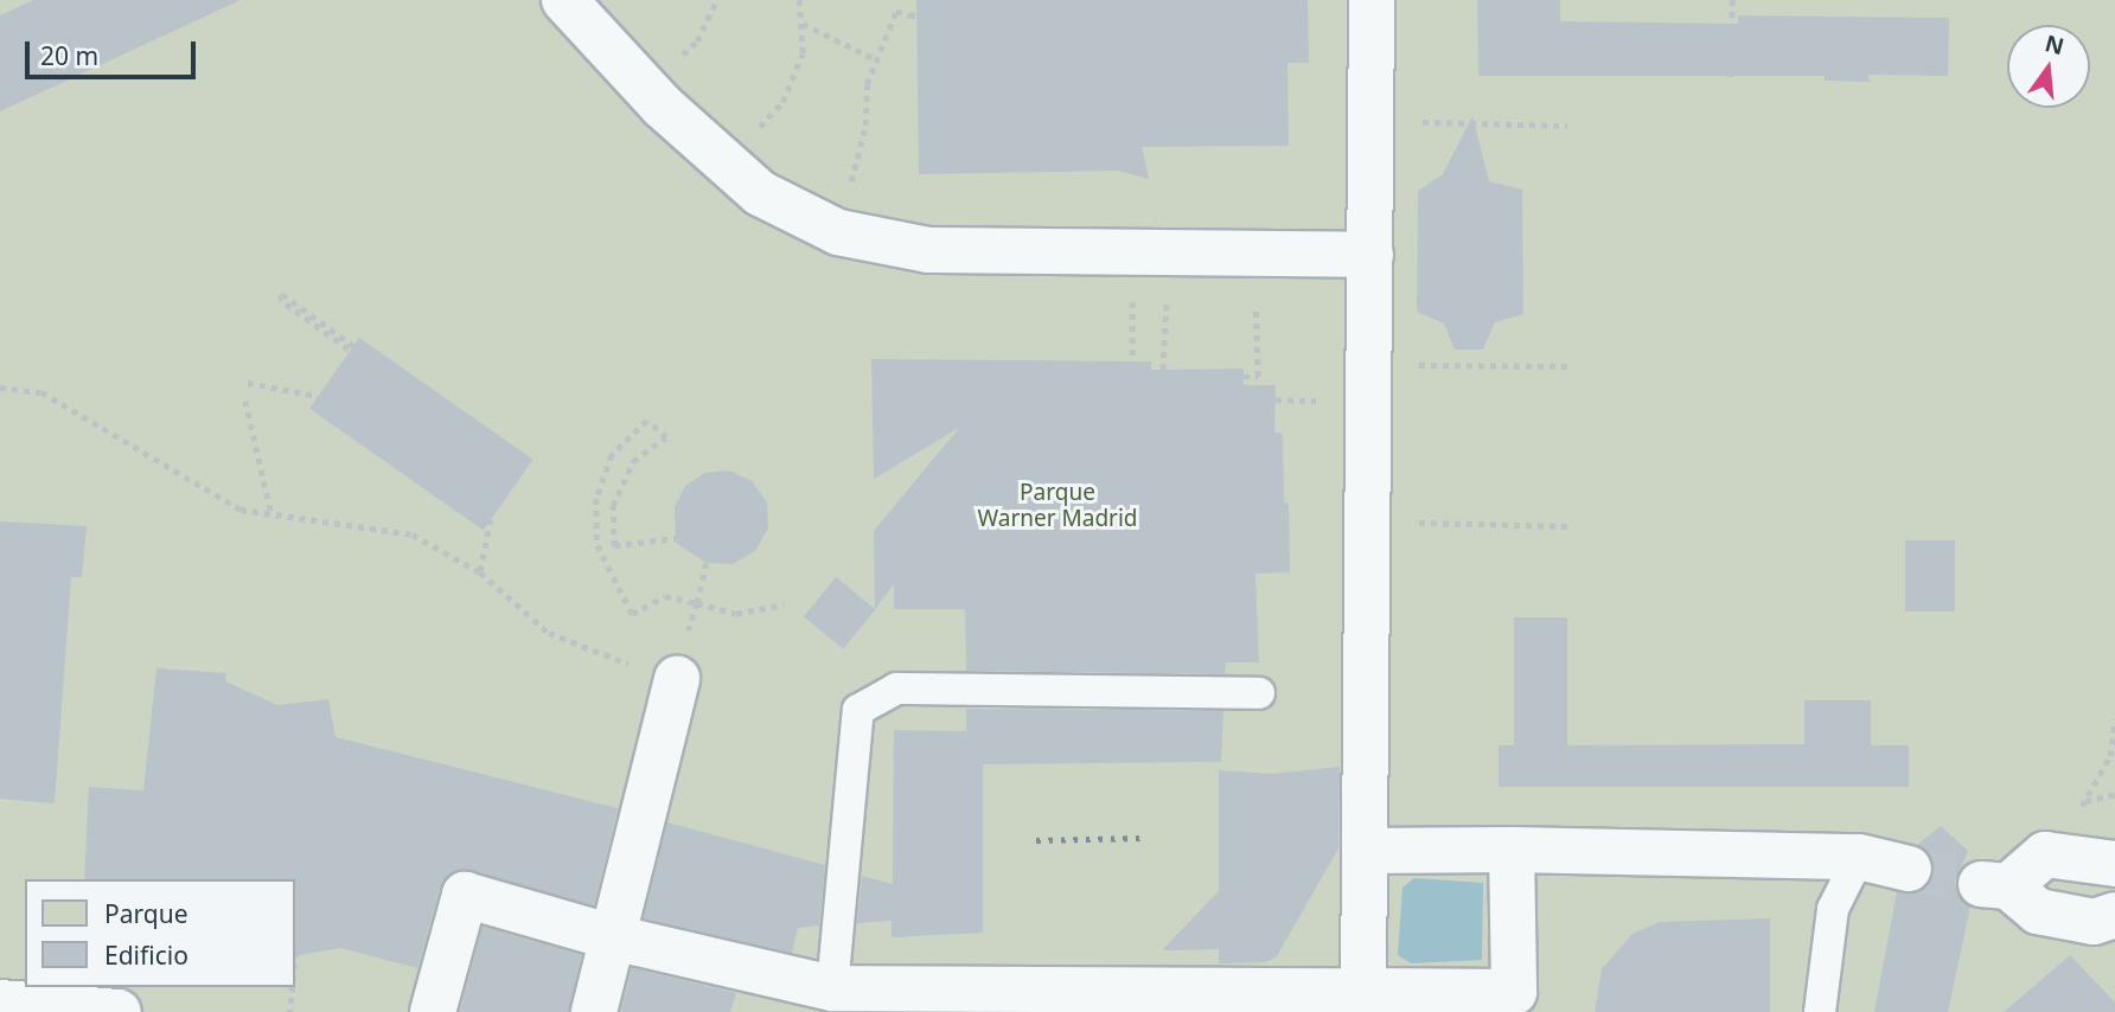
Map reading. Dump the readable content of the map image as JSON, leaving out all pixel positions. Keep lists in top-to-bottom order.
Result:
{
  "parks": ["Parque Warner Madrid"],
  "legend": ["Parque", "Edificio"],
  "scale_bar": "20 m",
  "north": "top"
}
